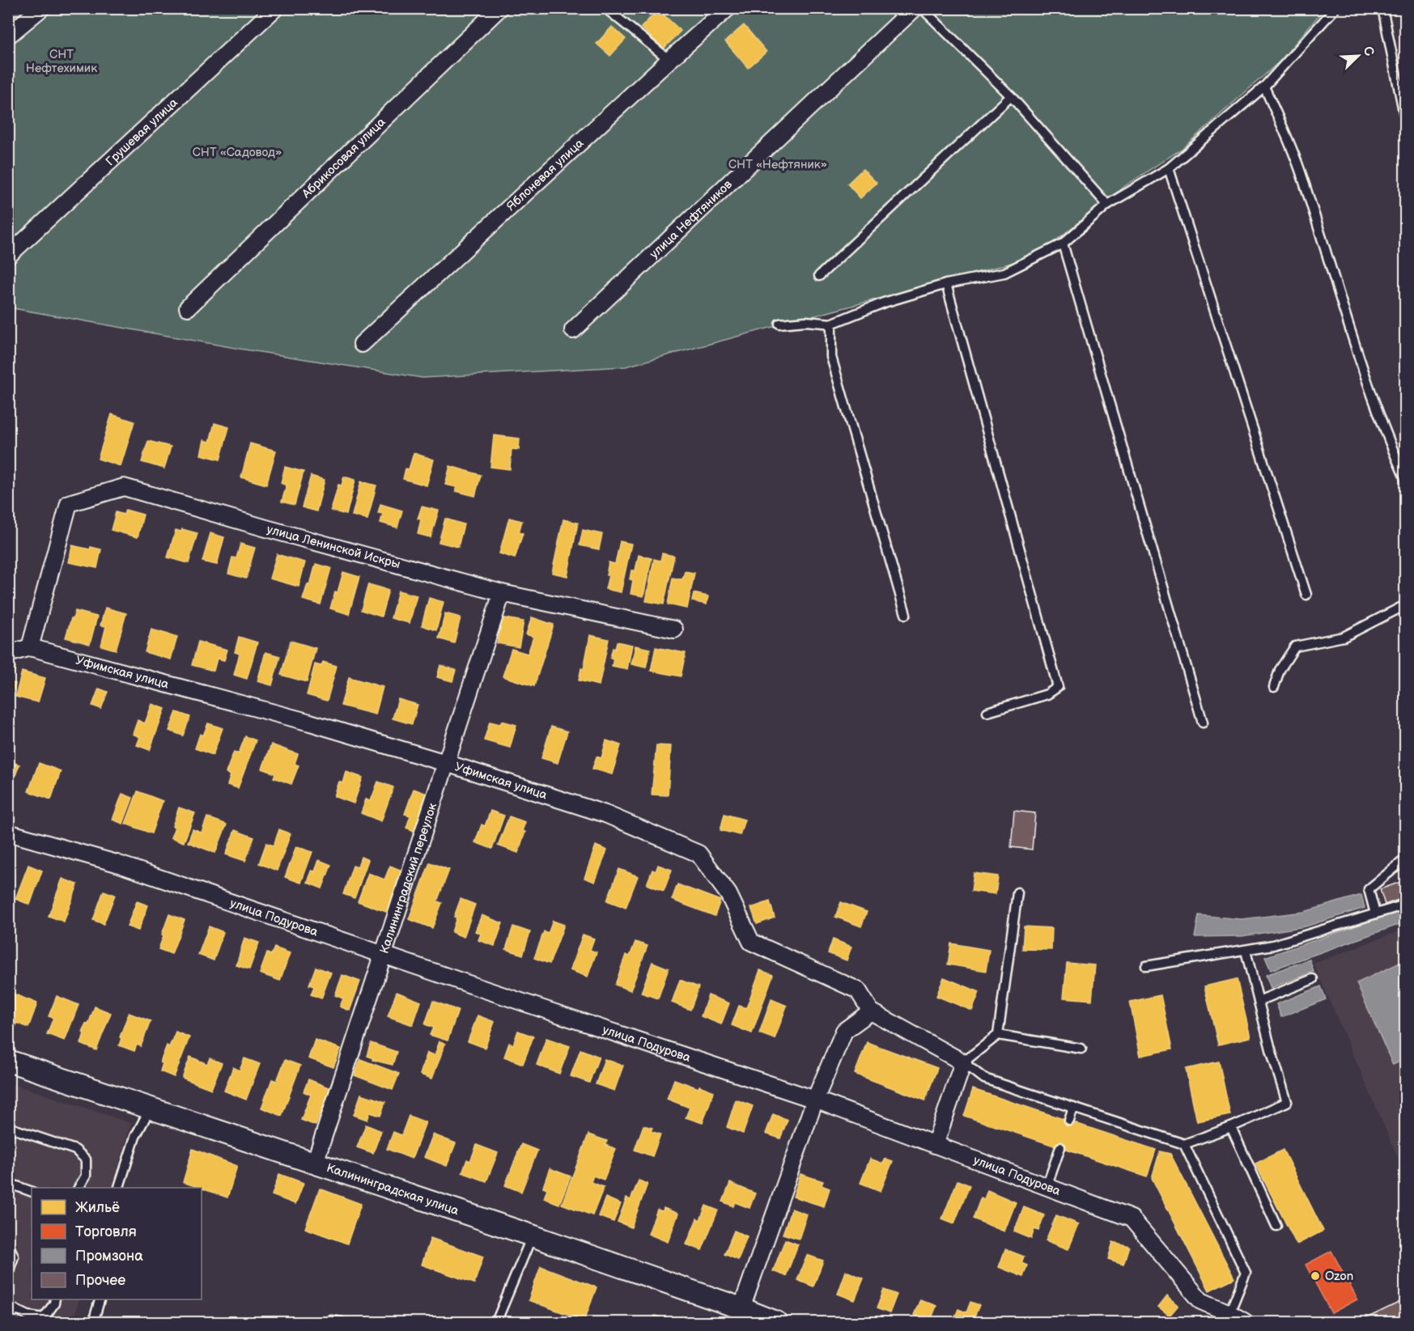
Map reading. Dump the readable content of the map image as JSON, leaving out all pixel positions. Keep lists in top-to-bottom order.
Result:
{
  "streets": {
    "street": [
      "Грушевая улица",
      "Абрикосовая улица",
      "Яблоневая улица",
      "улица Нефтяников",
      "улица Ленинской Искры",
      "Уфимская улица",
      "Калининградский переулок",
      "улица Подурова",
      "Калининградская улица"
    ]
  },
  "crossings": [
    ["улица Ленинской Искры", "Уфимская улица"],
    ["улица Ленинской Искры", "Калининградский переулок"],
    ["Уфимская улица", "Калининградский переулок"],
    ["Калининградский переулок", "улица Подурова"],
    ["Калининградский переулок", "Калининградская улица"]
  ],
  "parks": ["СНТ Нефтехимик", "СНТ «Садовод»", "СНТ «Нефтяник»"],
  "places": ["Ozon"],
  "legend": [
    "Жильё",
    "Торговля",
    "Промзона",
    "Прочее"
  ],
  "north": "top right"
}
